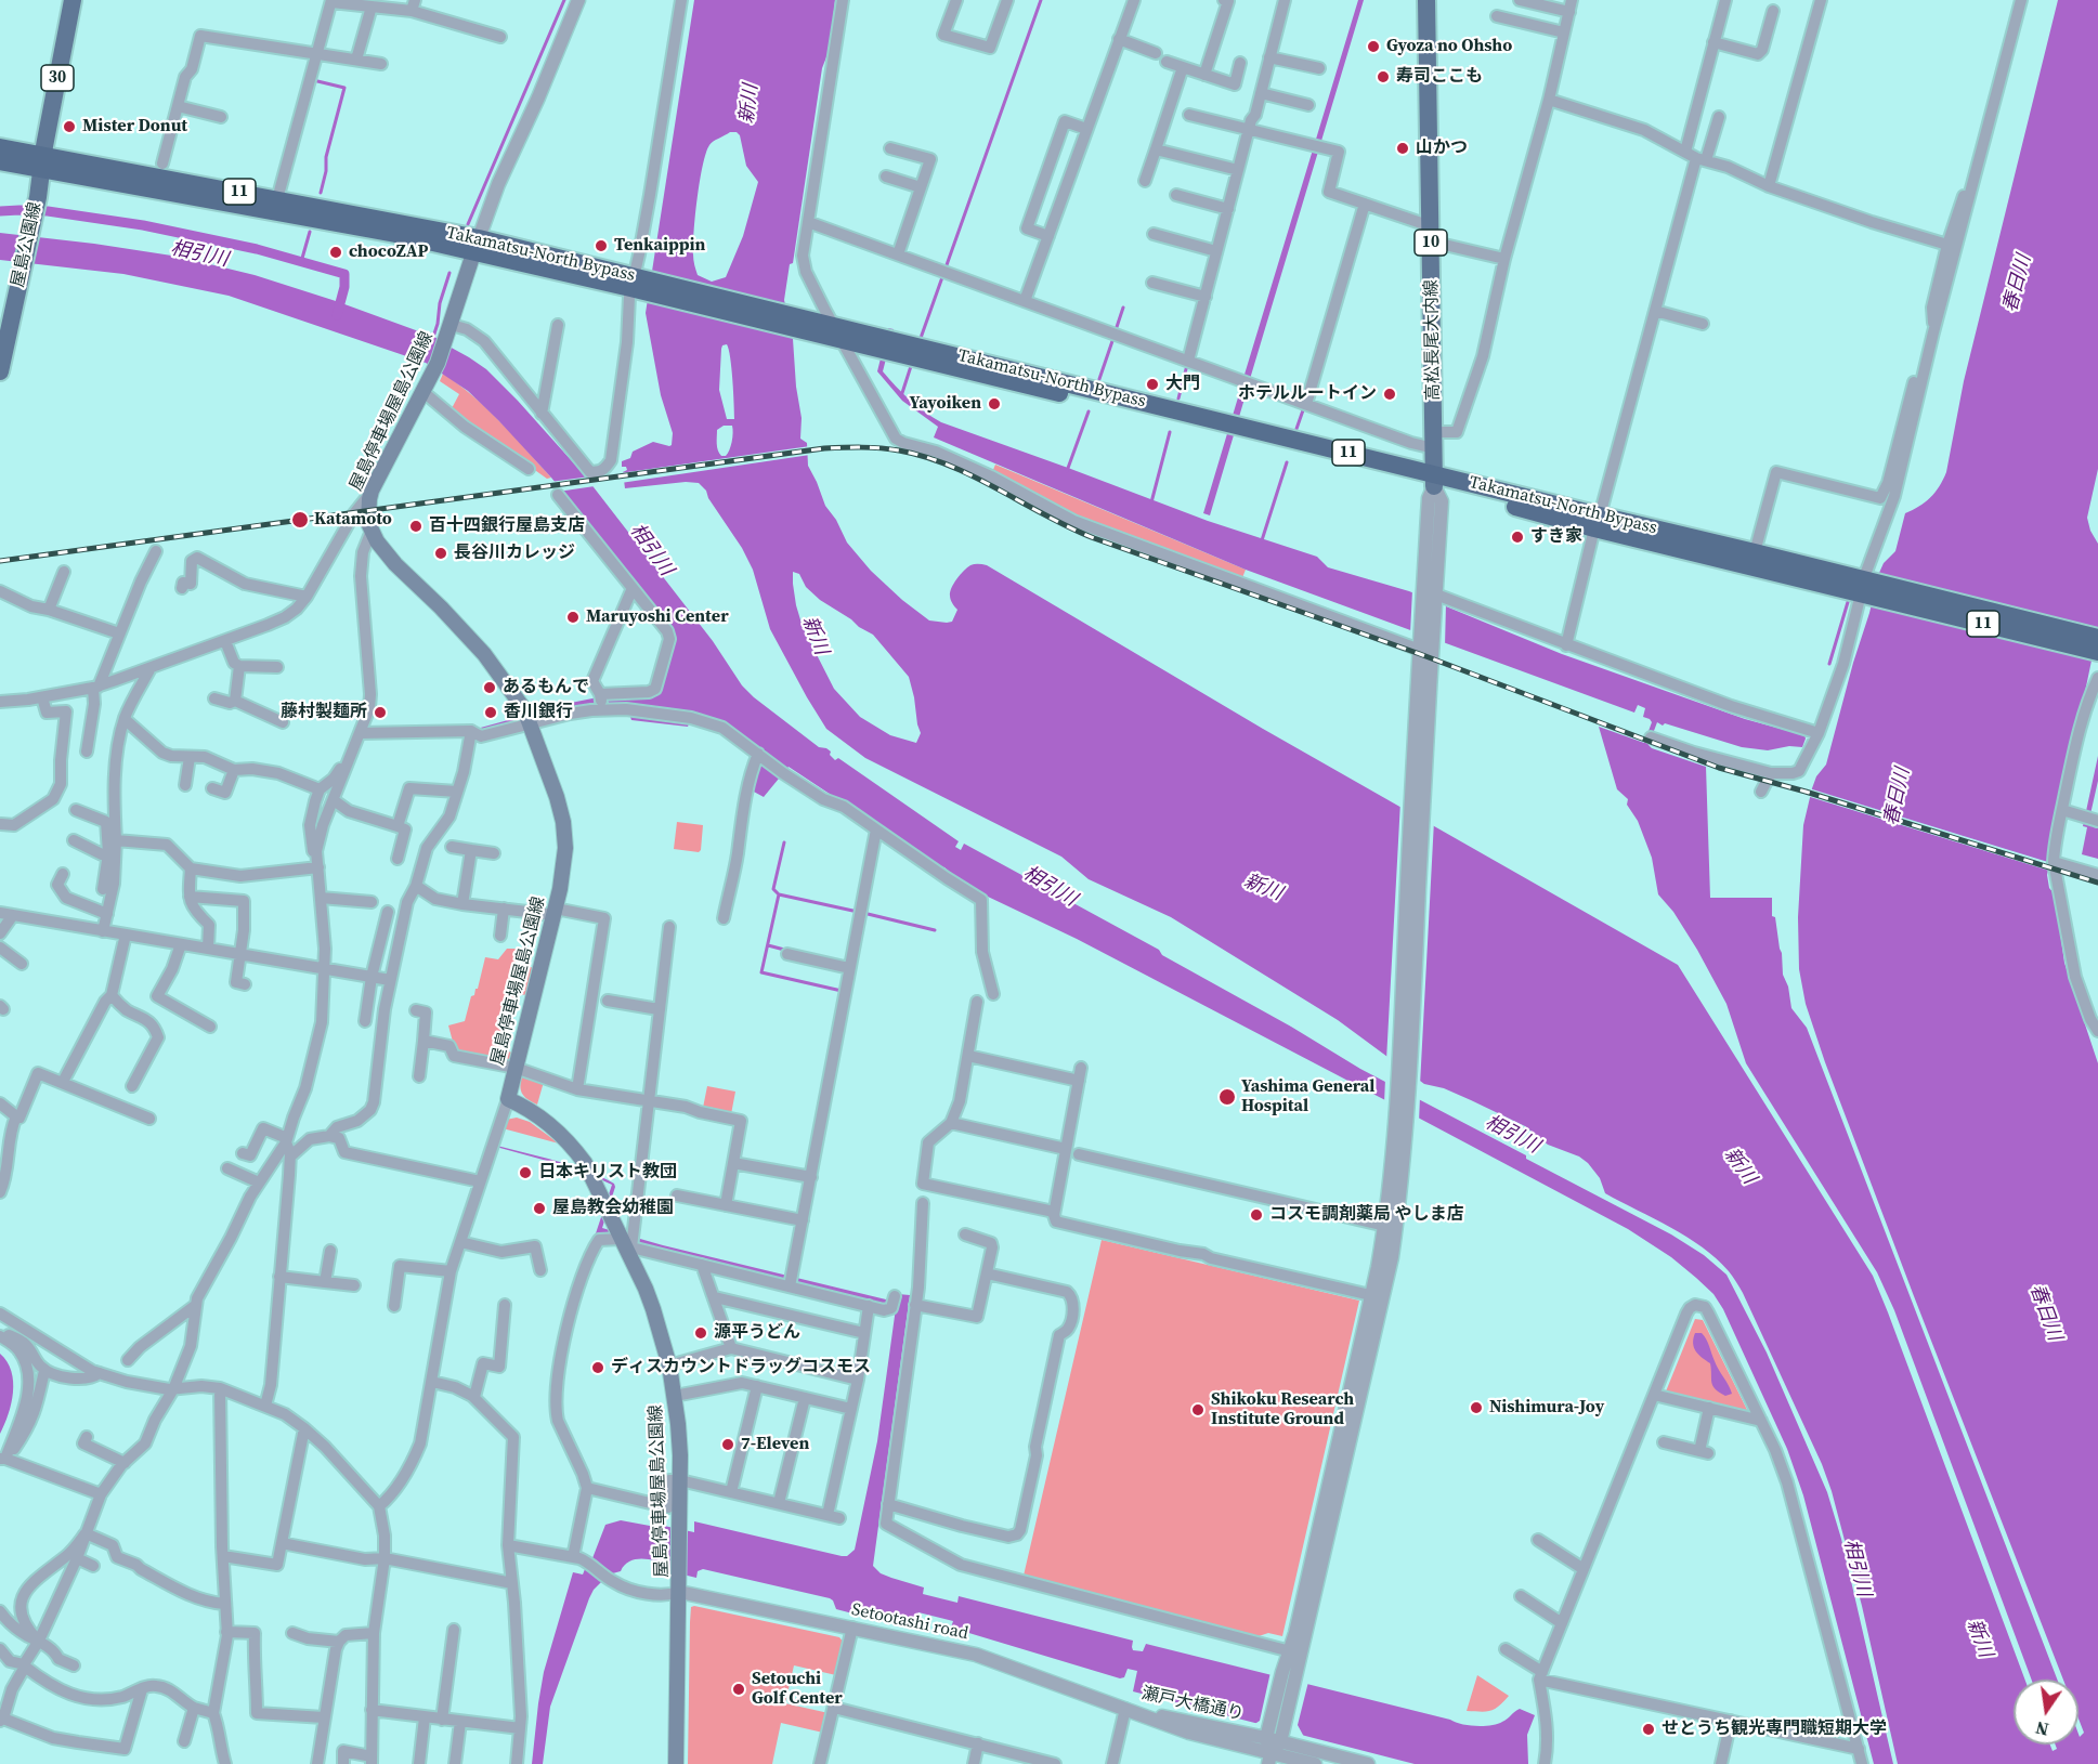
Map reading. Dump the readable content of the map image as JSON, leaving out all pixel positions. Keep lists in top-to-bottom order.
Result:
{
  "streets": {
    "highway": ["11", "Takamatsu-North Bypass"],
    "main road": [
      "30",
      "10",
      "屋島公園線",
      "高松長尾大内線",
      "屋島停車場屋島公園線"
    ],
    "street": ["Setootashi road", "瀬戸大橋通り"]
  },
  "crossings": [
    ["30", "屋島公園線"],
    ["30", "Takamatsu-North Bypass"],
    ["屋島公園線", "Takamatsu-North Bypass"],
    ["Takamatsu-North Bypass", "高松長尾大内線"],
    ["Takamatsu-North Bypass", "屋島停車場屋島公園線"],
    ["屋島停車場屋島公園線", "Setootashi road"],
    ["Setootashi road", "瀬戸大橋通り"]
  ],
  "water": ["新川", "相引川", "春日川"],
  "places": [
    "Gyoza no Ohsho",
    "寿司ここも",
    "Mister Donut",
    "山かつ",
    "Tenkaippin",
    "chocoZAP",
    "大門",
    "ホテルルートイン",
    "Yayoiken",
    "Katamoto",
    "百十四銀行屋島支店",
    "すき家",
    "長谷川カレッジ",
    "Maruyoshi Center",
    "あるもんで",
    "藤村製麺所",
    "香川銀行",
    "Yashima General Hospital",
    "日本キリスト教団",
    "屋島教会幼稚園",
    "コスモ調剤薬局 やしま店",
    "源平うどん",
    "ディスカウントドラッグコスモス",
    "Nishimura-Joy",
    "Shikoku Research Institute Ground",
    "7-Eleven",
    "Setouchi Golf Center",
    "せとうち観光専門職短期大学"
  ],
  "north": "bottom"
}
